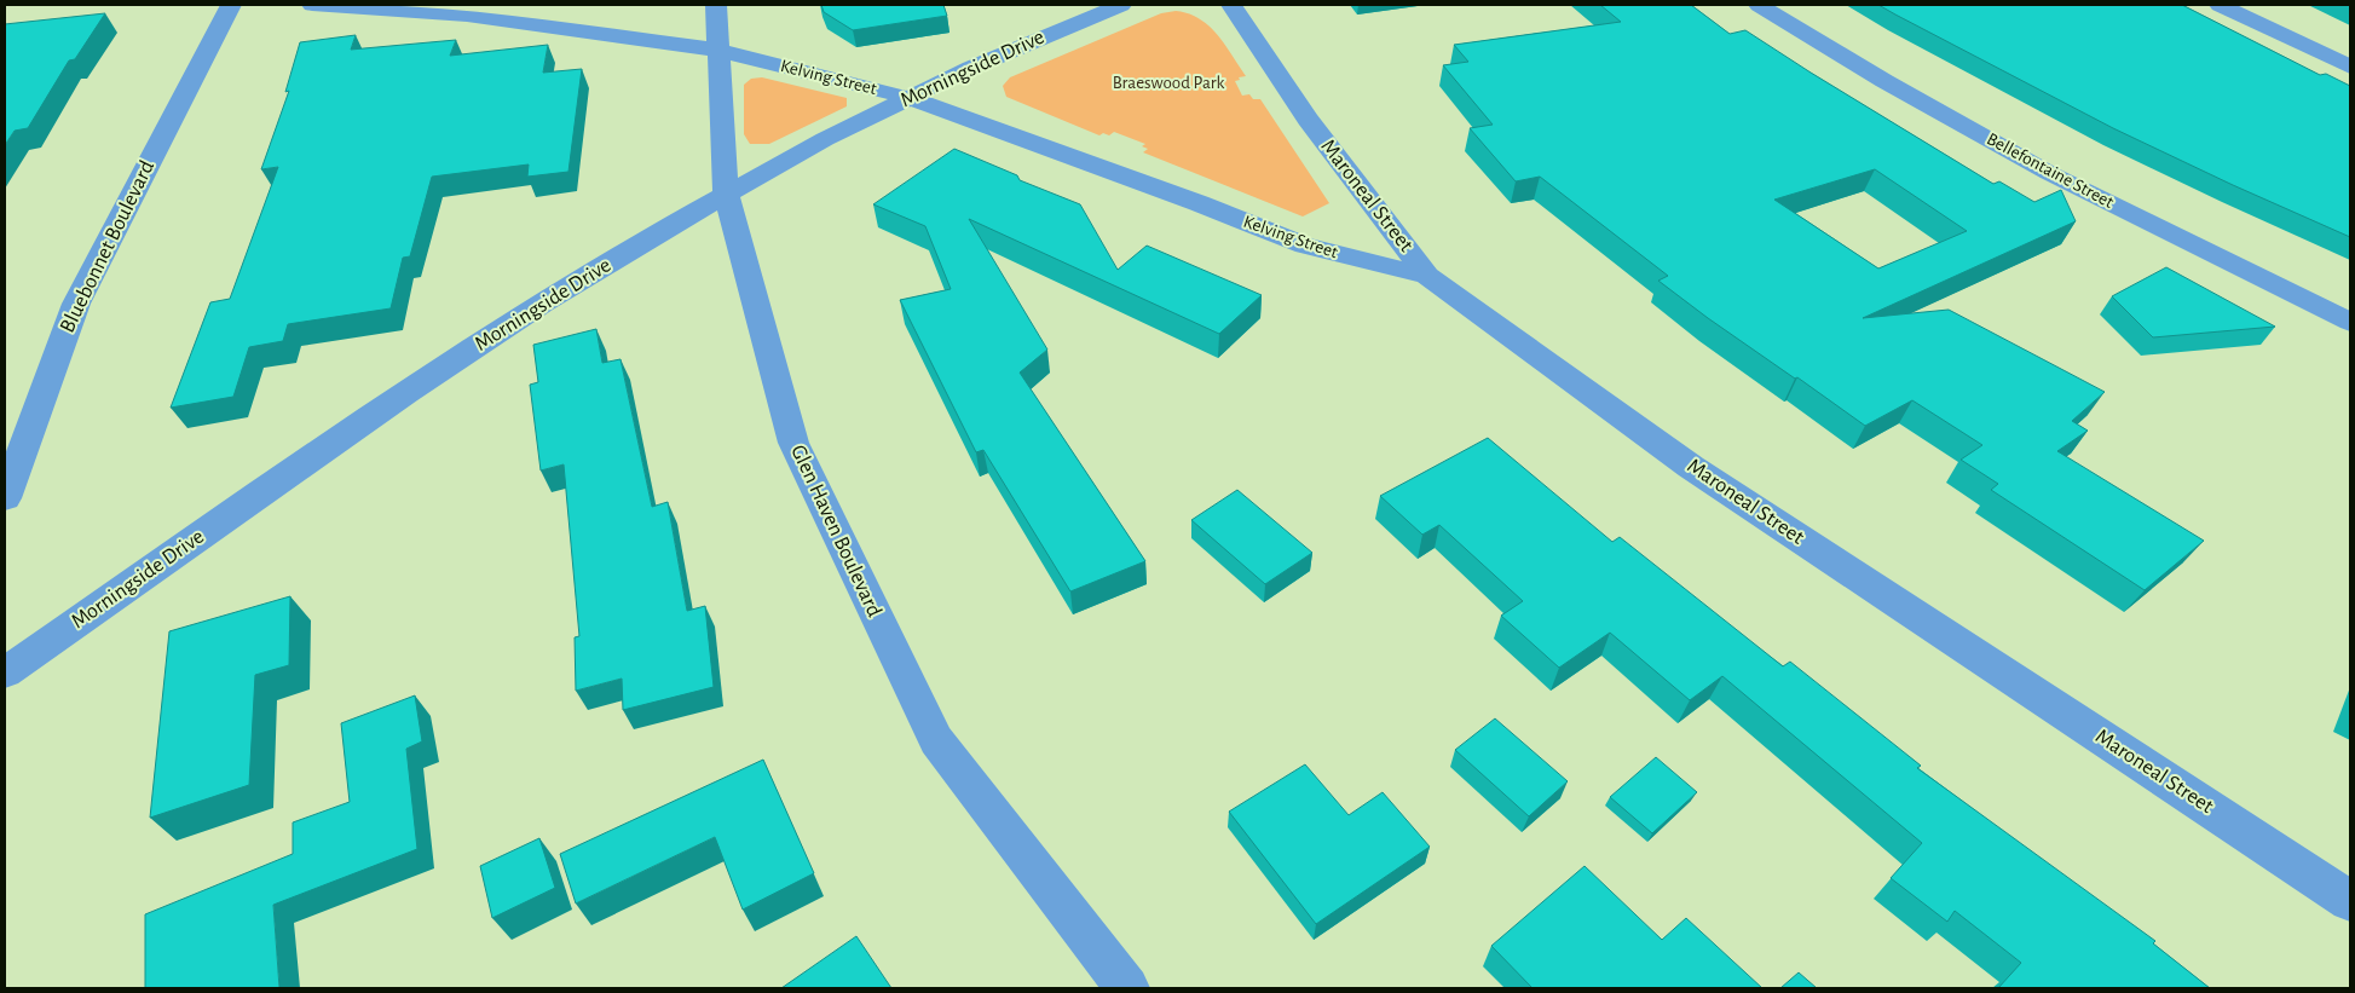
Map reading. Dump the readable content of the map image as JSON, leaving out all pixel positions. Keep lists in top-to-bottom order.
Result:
{
  "streets": {
    "street": [
      "Morningside Drive",
      "Kelving Street",
      "Bellefontaine Street",
      "Maroneal Street",
      "Bluebonnet Boulevard",
      "Glen Haven Boulevard"
    ]
  },
  "crossings": [
    ["Morningside Drive", "Kelving Street"],
    ["Morningside Drive", "Glen Haven Boulevard"],
    ["Kelving Street", "Maroneal Street"],
    ["Kelving Street", "Glen Haven Boulevard"]
  ],
  "parks": ["Braeswood Park"]
}
